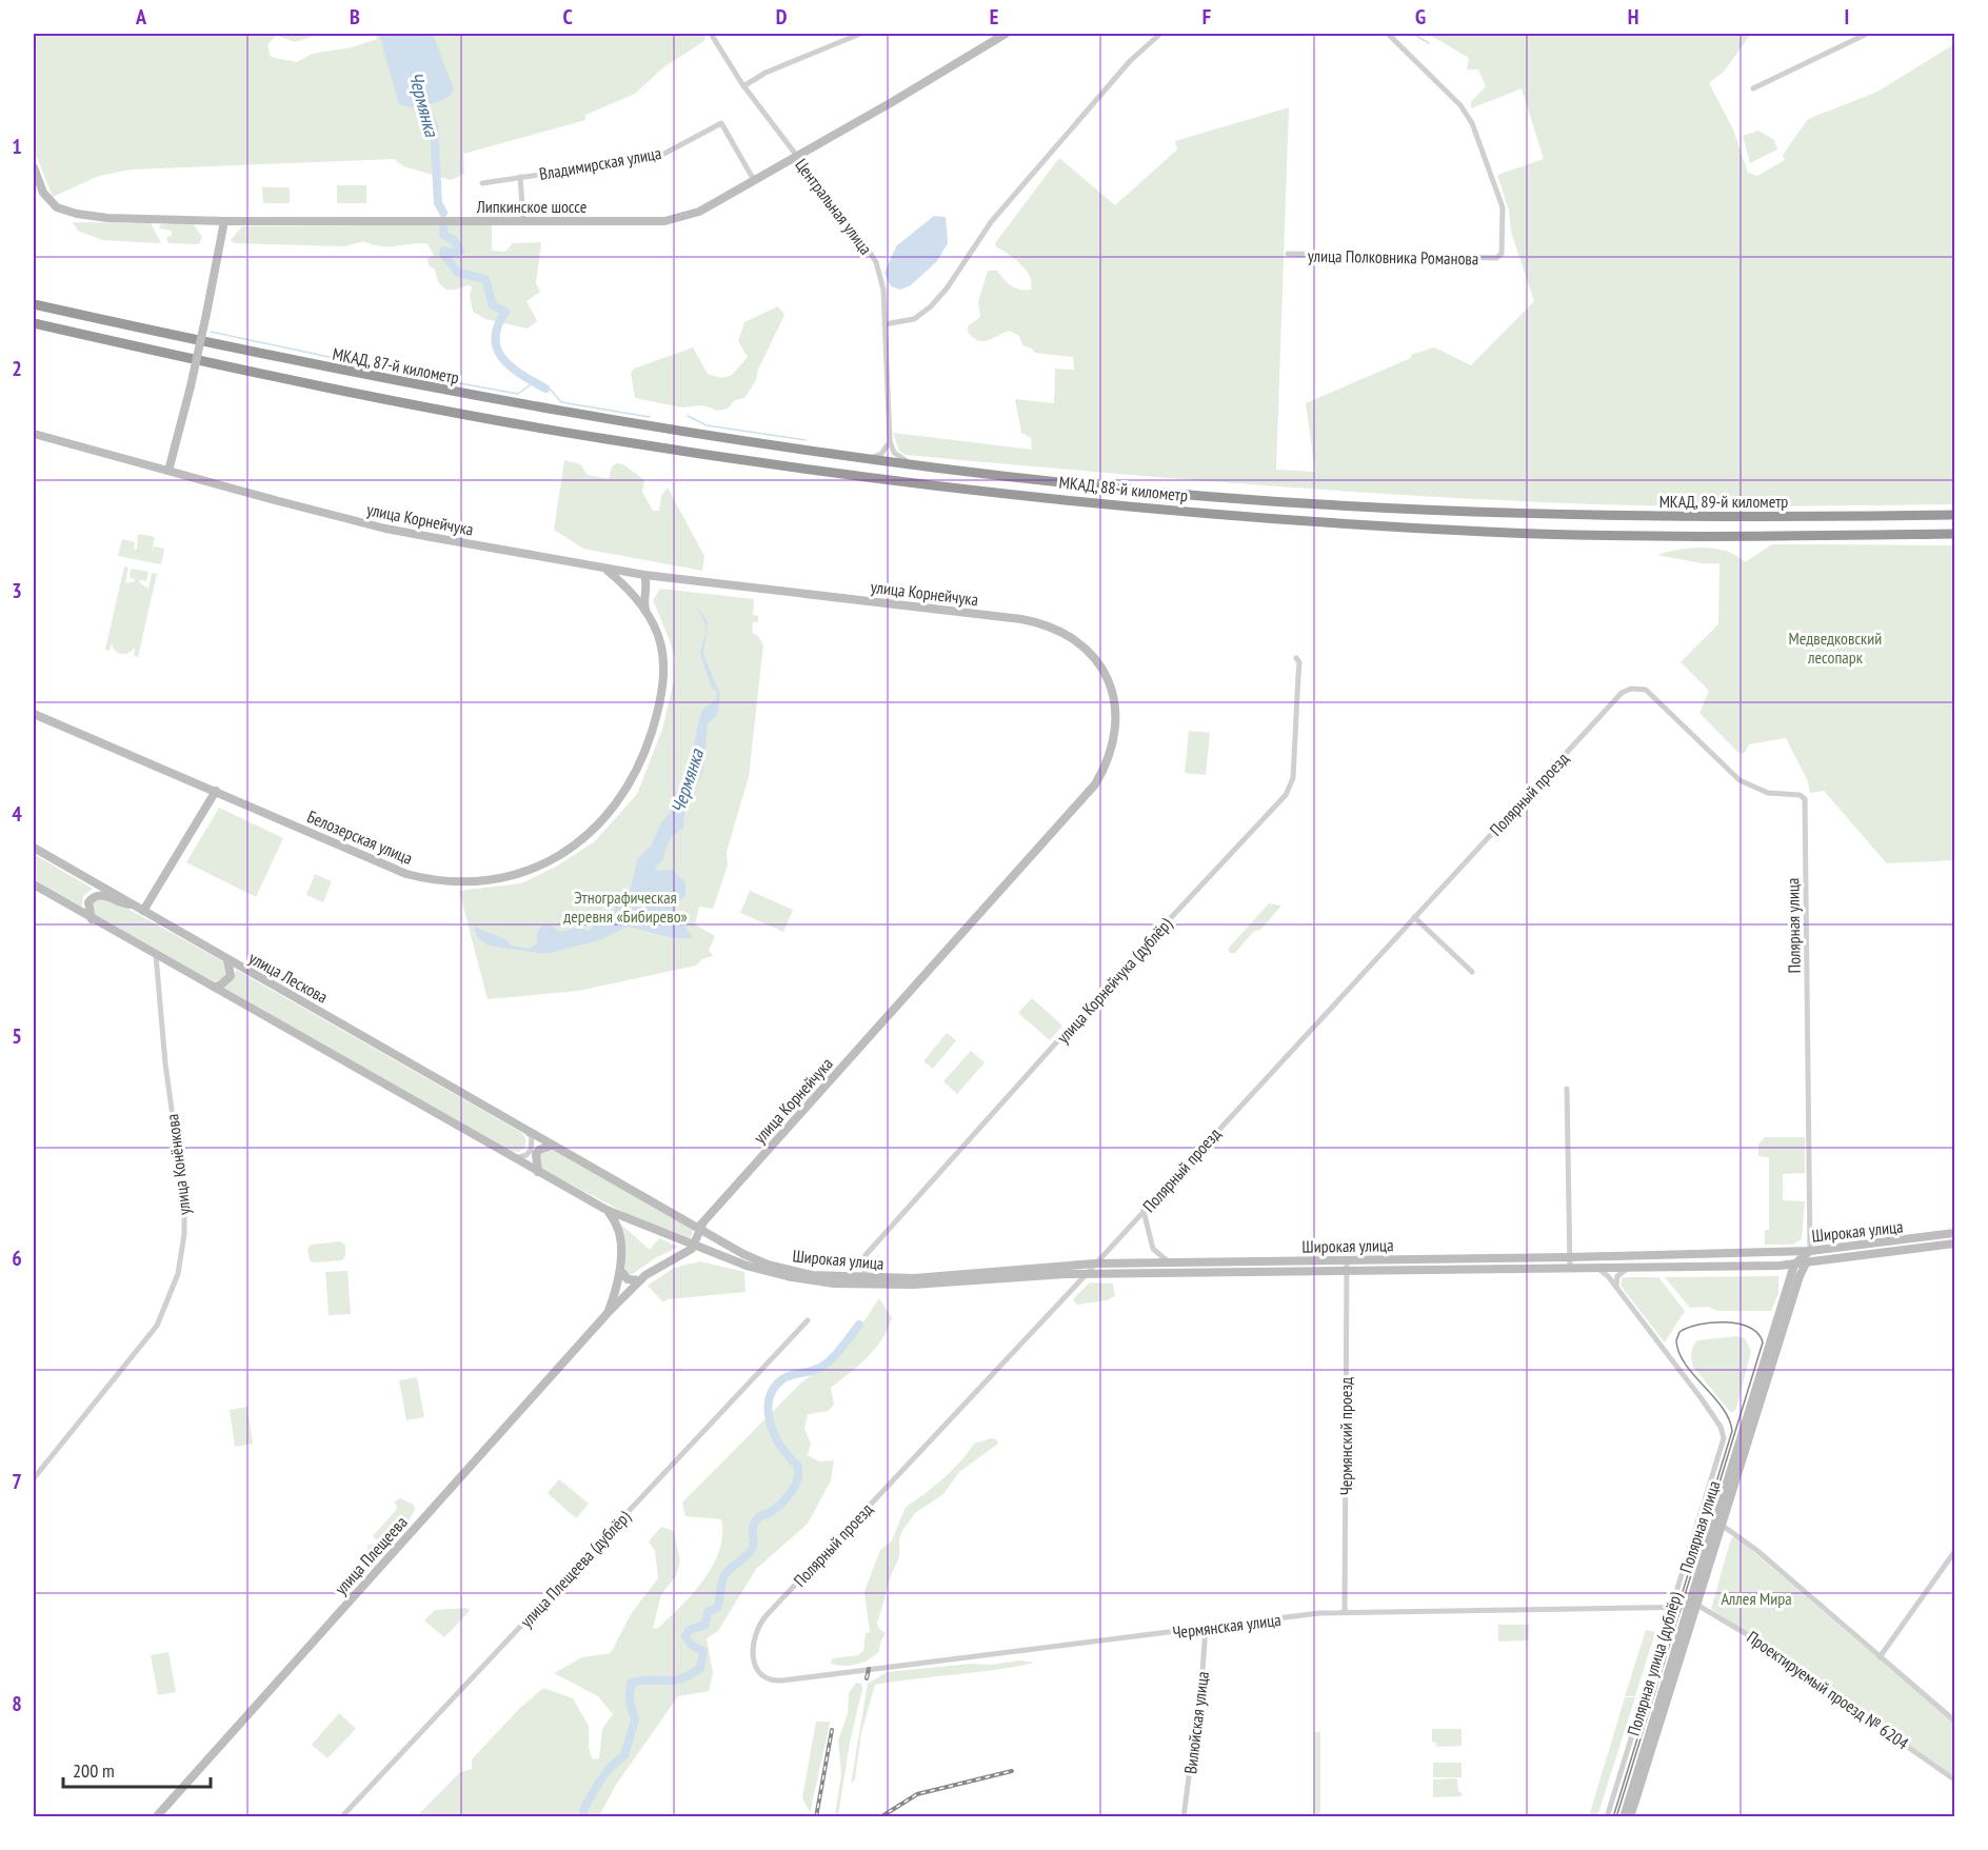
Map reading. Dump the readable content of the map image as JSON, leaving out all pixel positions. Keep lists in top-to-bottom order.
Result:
{
  "streets": {
    "highway": ["МКАД, 87-й километр", "МКАД, 88-й километр", "МКАД, 89-й километр"],
    "main road": [
      "Липкинское шоссе",
      "улица Корнейчука",
      "Белозерская улица",
      "Полярная улица",
      "улица Лескова",
      "Широкая улица",
      "улица Плещеева"
    ],
    "street": [
      "Владимирская улица",
      "Центральная улица",
      "улица Полковника Романова",
      "Полярный проезд",
      "улица Корнейчука (дублёр)",
      "улица Конёнкова",
      "Чермянский проезд",
      "улица Плещеева (дублёр)",
      "Чермянская улица",
      "Полярная улица (дублёр)",
      "Проектируемый проезд № 6204",
      "Вилюйская улица"
    ]
  },
  "crossings": [
    ["Владимирская улица", "Липкинское шоссе"],
    ["Липкинское шоссе", "Центральная улица"],
    ["МКАД, 87-й километр", "МКАД, 88-й километр"],
    ["МКАД, 88-й километр", "МКАД, 89-й километр"],
    ["улица Корнейчука", "Белозерская улица"],
    ["улица Корнейчука", "улица Лескова"],
    ["Полярный проезд", "Полярная улица"],
    ["Полярный проезд", "Широкая улица"],
    ["Полярный проезд", "Чермянская улица"],
    ["Полярная улица", "Широкая улица"],
    ["Полярная улица", "Чермянская улица"],
    ["Полярная улица", "Проектируемый проезд № 6204"],
    ["улица Лескова", "Широкая улица"],
    ["улица Корнейчука (дублёр)", "Широкая улица"],
    ["Широкая улица", "Чермянский проезд"],
    ["Широкая улица", "улица Плещеева"],
    ["Чермянский проезд", "Чермянская улица"],
    ["Чермянская улица", "Полярная улица (дублёр)"],
    ["Чермянская улица", "Проектируемый проезд № 6204"],
    ["Чермянская улица", "Вилюйская улица"]
  ],
  "water": ["Чермянка"],
  "parks": ["Медведковский лесопарк", "Этнографическая деревня «Бибирево»", "Аллея Мира"],
  "scale_bar": "200 m",
  "grid": {
    "columns": [
      "A",
      "B",
      "C",
      "D",
      "E",
      "F",
      "G",
      "H",
      "I"
    ],
    "rows": [
      "1",
      "2",
      "3",
      "4",
      "5",
      "6",
      "7",
      "8"
    ]
  }
}
